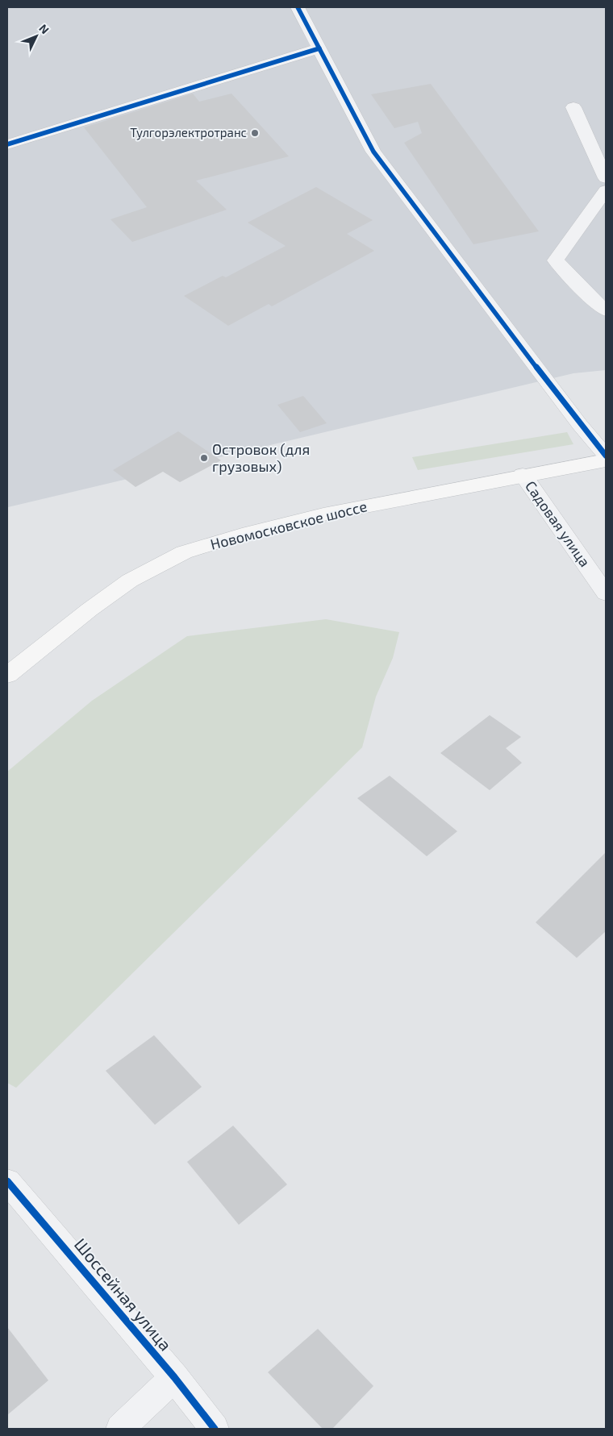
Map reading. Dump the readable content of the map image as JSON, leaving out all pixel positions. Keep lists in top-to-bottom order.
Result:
{
  "streets": {
    "main road": ["Новомосковское шоссе"],
    "street": ["Садовая улица", "Шоссейная улица"]
  },
  "crossings": [
    ["Садовая улица", "Новомосковское шоссе"]
  ],
  "places": ["Тулгорэлектротранс", "Островок (для грузовых)"],
  "north": "top right"
}
